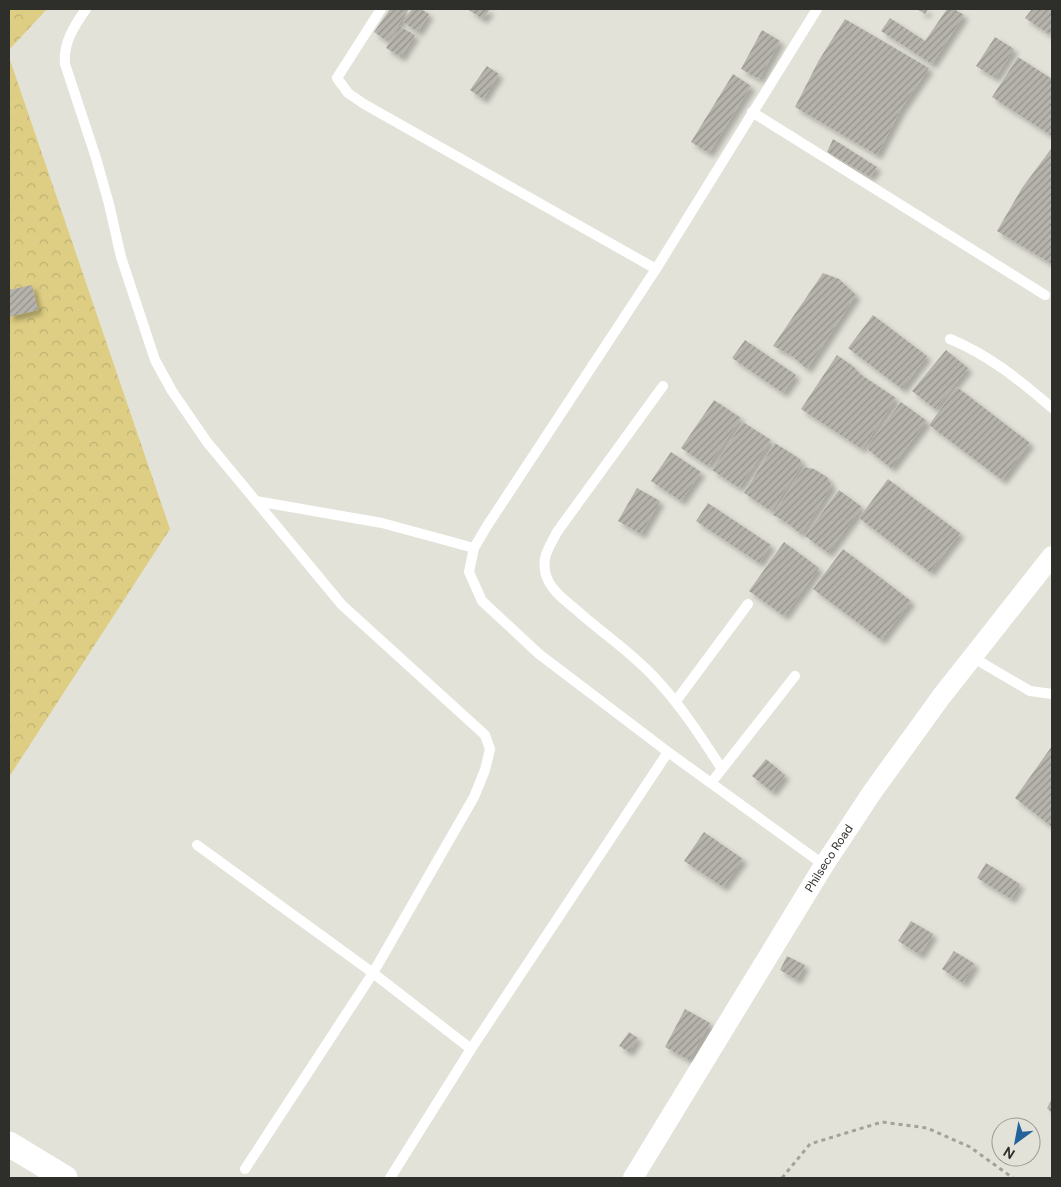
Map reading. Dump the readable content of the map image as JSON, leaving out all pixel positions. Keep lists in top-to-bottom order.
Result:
{
  "streets": {
    "street": ["Philseco Road"]
  },
  "north": "bottom left"
}
